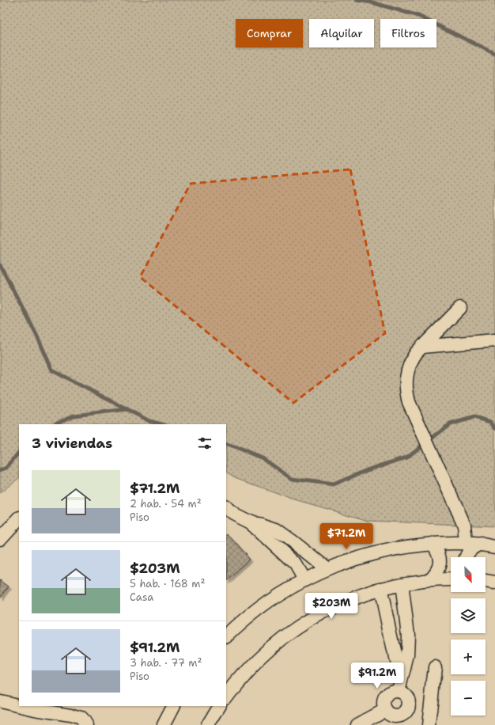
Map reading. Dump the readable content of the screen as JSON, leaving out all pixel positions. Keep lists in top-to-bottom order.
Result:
{
  "north": "bottom right",
  "page": {
    "chip": ["Comprar", "Alquilar", "Filtros"],
    "heading": "3 viviendas",
    "list": [
      {
        "name": "$71.2M",
        "note": "2 hab. · 54 m² · Piso"
      },
      {
        "name": "$203M",
        "note": "5 hab. · 168 m² · Casa"
      },
      {
        "name": "$91.2M",
        "note": "3 hab. · 77 m² · Piso"
      }
    ],
    "price": ["$71.2M", "$203M", "$91.2M"],
    "map_buttons": ["+", "−"]
  }
}
